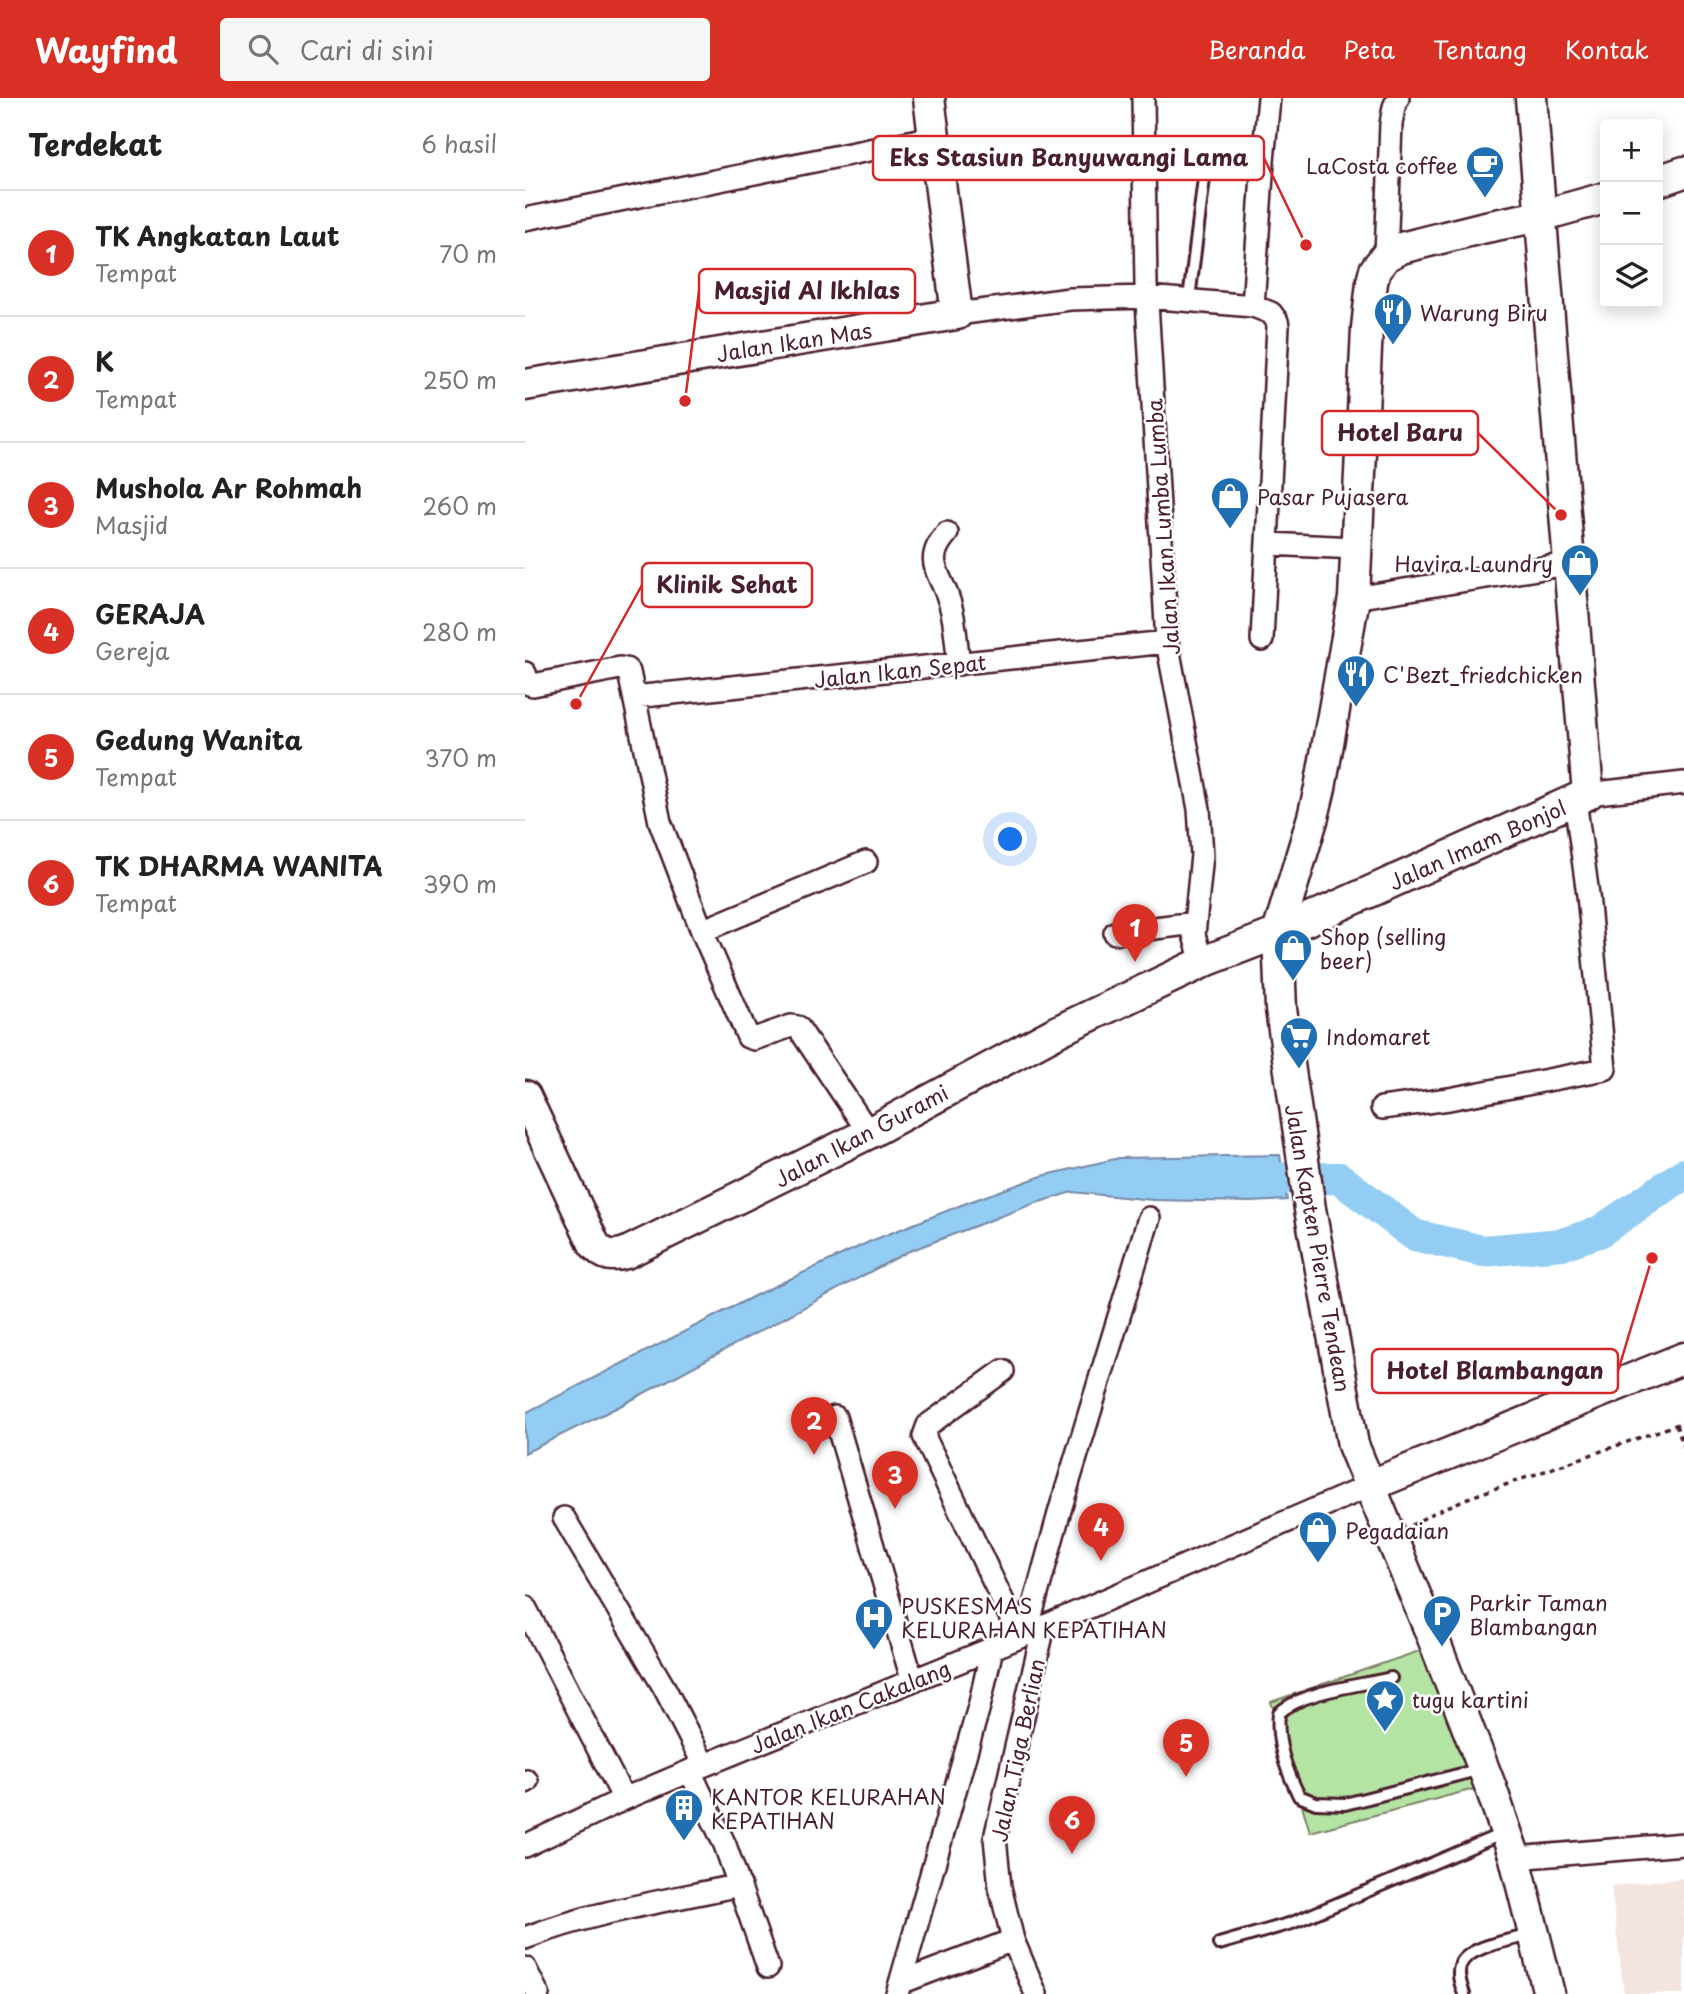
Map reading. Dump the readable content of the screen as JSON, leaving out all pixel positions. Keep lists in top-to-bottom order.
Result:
{
  "streets": {
    "main road": [
      "Jalan Ikan Mas",
      "Jalan Imam Bonjol",
      "Jalan Ikan Gurami",
      "Jalan Kapten Pierre Tendean"
    ],
    "street": [
      "Jalan Ikan Lumba Lumba",
      "Jalan Ikan Sepat",
      "Jalan Ikan Cakalang",
      "Jalan Tiga Berlian"
    ]
  },
  "crossings": [
    ["Jalan Ikan Mas", "Jalan Ikan Lumba Lumba"],
    ["Jalan Ikan Lumba Lumba", "Jalan Ikan Sepat"],
    ["Jalan Ikan Lumba Lumba", "Jalan Ikan Gurami"],
    ["Jalan Imam Bonjol", "Jalan Ikan Gurami"],
    ["Jalan Imam Bonjol", "Jalan Kapten Pierre Tendean"],
    ["Jalan Ikan Gurami", "Jalan Kapten Pierre Tendean"],
    ["Jalan Kapten Pierre Tendean", "Jalan Ikan Cakalang"],
    ["Jalan Ikan Cakalang", "Jalan Tiga Berlian"]
  ],
  "places": {
    "cafe": ["LaCosta coffee"],
    "other": [
      "Eks Stasiun Banyuwangi Lama",
      "Masjid Al Ikhlas",
      "Hotel Baru",
      "Klinik Sehat",
      "Hotel Blambangan"
    ],
    "restaurant": ["Warung Biru", "C'Bezt_friedchicken"],
    "shop": [
      "Pasar Pujasera",
      "Havira Laundry",
      "Shop (selling beer)",
      "Pegadaian"
    ],
    "supermarket": ["Indomaret"],
    "parking": ["Parkir Taman Blambangan"],
    "hospital": ["PUSKESMAS KELURAHAN KEPATIHAN"],
    "place": ["tugu kartini"],
    "building": ["KANTOR KELURAHAN KEPATIHAN"]
  },
  "page": {
    "header": "Wayfind",
    "search": "Cari di sini",
    "nav": [
      "Beranda",
      "Peta",
      "Tentang",
      "Kontak"
    ],
    "heading": ["Terdekat", "6 hasil"],
    "map_buttons": ["+", "−"],
    "list": [
      {
        "mark": "1",
        "name": "TK Angkatan Laut",
        "note": "Tempat",
        "value": "70 m"
      },
      {
        "mark": "2",
        "name": "K",
        "note": "Tempat",
        "value": "250 m"
      },
      {
        "mark": "3",
        "name": "Mushola Ar Rohmah",
        "note": "Masjid",
        "value": "260 m"
      },
      {
        "mark": "4",
        "name": "GERAJA",
        "note": "Gereja",
        "value": "280 m"
      },
      {
        "mark": "5",
        "name": "Gedung Wanita",
        "note": "Tempat",
        "value": "370 m"
      },
      {
        "mark": "6",
        "name": "TK DHARMA WANITA",
        "note": "Tempat",
        "value": "390 m"
      }
    ],
    "pins": [
      "1",
      "2",
      "3",
      "4",
      "5",
      "6"
    ]
  }
}
